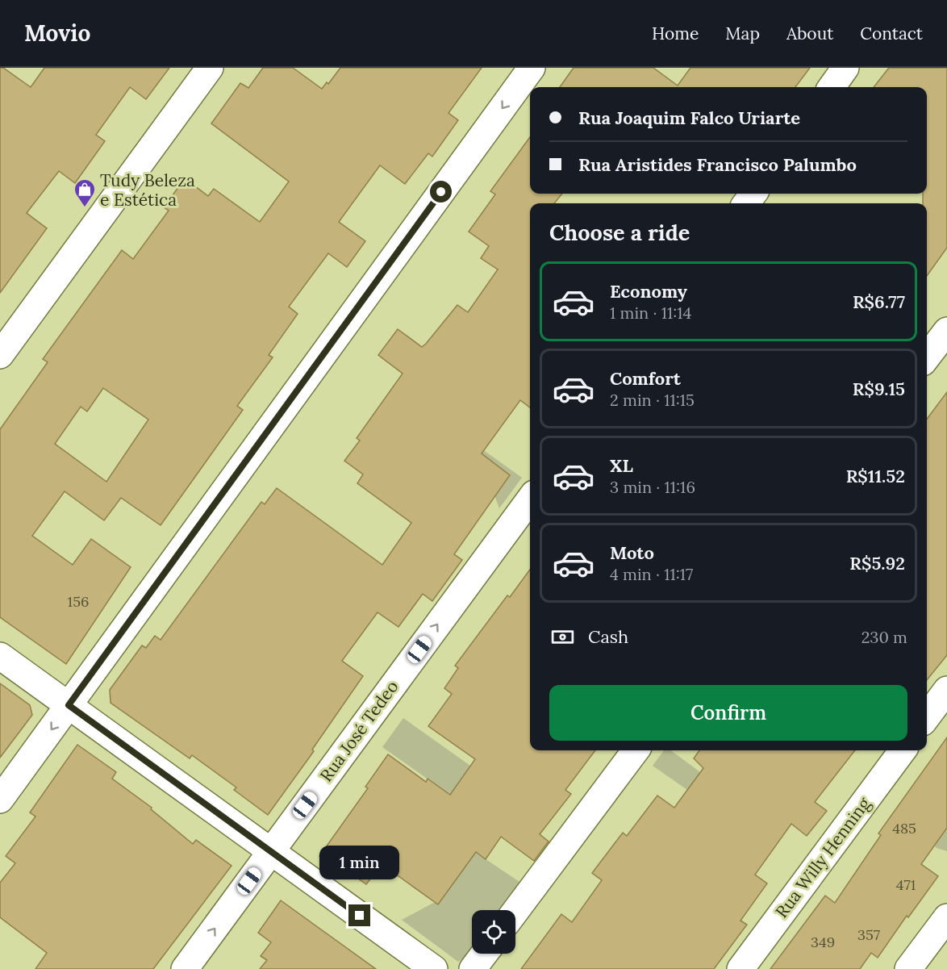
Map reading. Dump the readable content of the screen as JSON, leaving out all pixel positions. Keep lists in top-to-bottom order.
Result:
{
  "streets": {
    "street": ["Rua José Tedeo", "Rua Willy Henning"]
  },
  "places": {
    "shop": ["Tudy Beleza e Estética"]
  },
  "house_numbers": [
    "156",
    "485",
    "471",
    "357",
    "349"
  ],
  "page": {
    "header": "Movio",
    "nav": [
      "Home",
      "Map",
      "About",
      "Contact"
    ],
    "banner": ["Rua Joaquim Falco Uriarte", "Rua Aristides Francisco Palumbo"],
    "heading": "Choose a ride",
    "list": [
      {
        "name": "Economy",
        "note": "1 min · 11:14",
        "value": "R$6.77"
      },
      {
        "name": "Comfort",
        "note": "2 min · 11:15",
        "value": "R$9.15"
      },
      {
        "name": "XL",
        "note": "3 min · 11:16",
        "value": "R$11.52"
      },
      {
        "name": "Moto",
        "note": "4 min · 11:17",
        "value": "R$5.92"
      }
    ],
    "pay": ["Cash", "230 m"],
    "buttons": "Confirm",
    "bubble": "1 min"
  }
}
